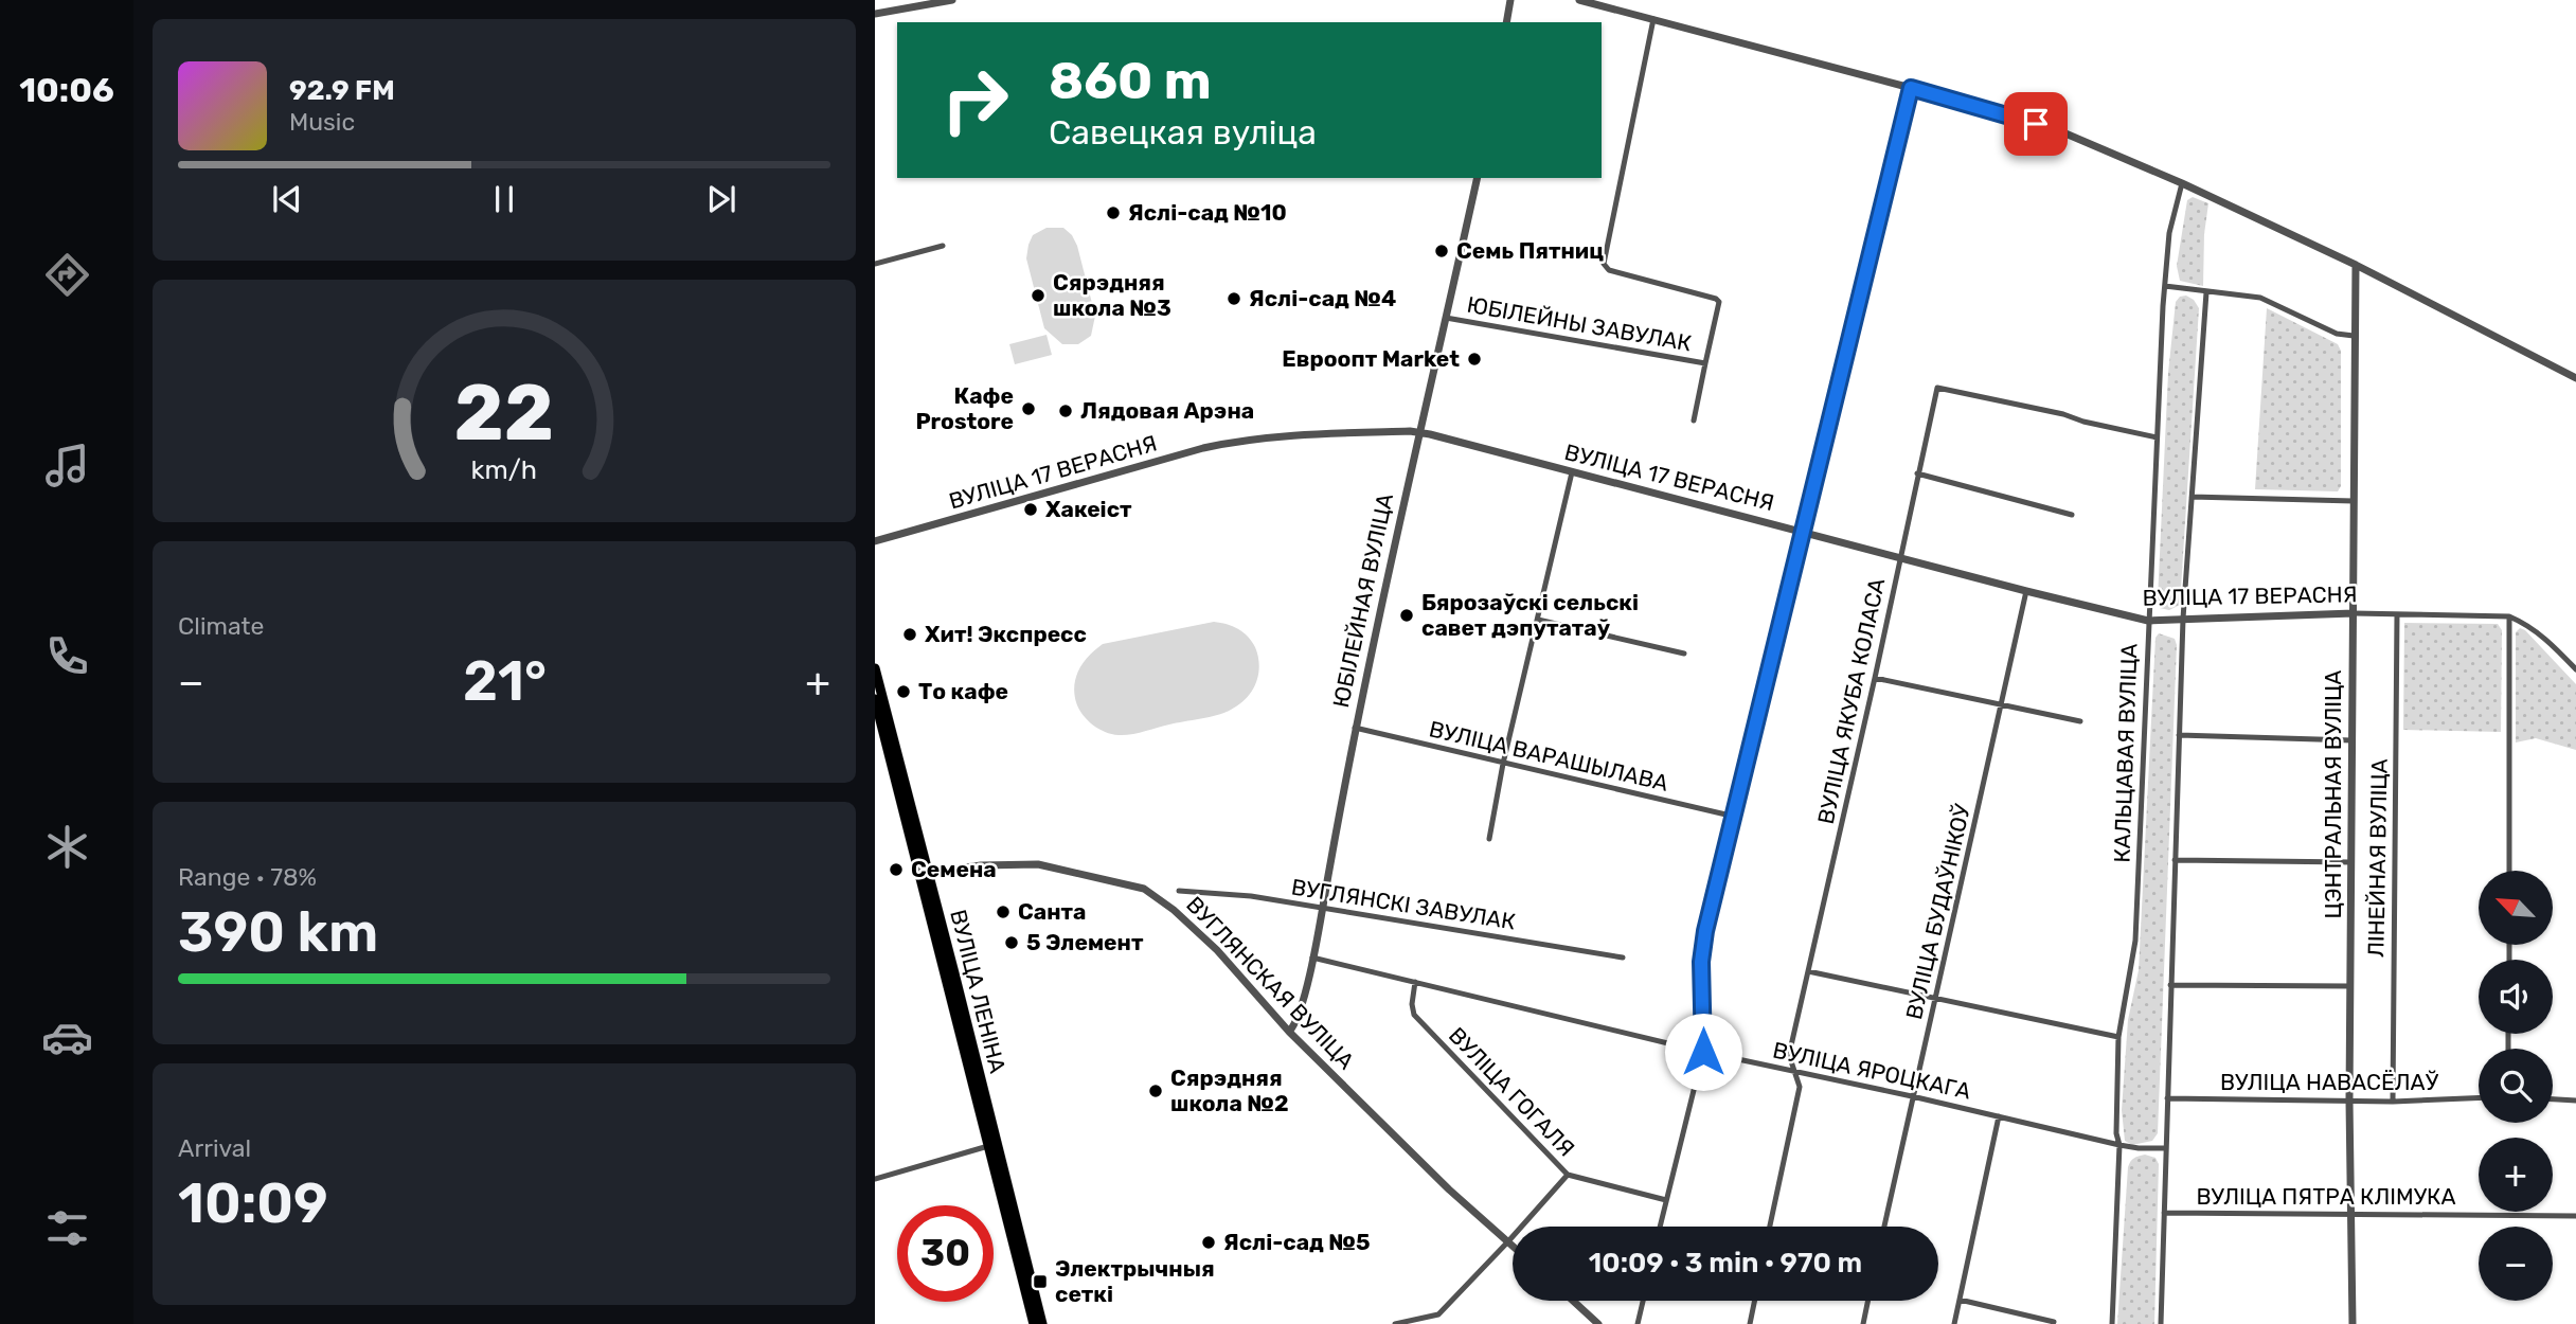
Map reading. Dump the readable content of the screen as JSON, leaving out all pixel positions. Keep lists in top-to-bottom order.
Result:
{
  "streets": {
    "main road": ["ВУЛІЦА ЛЕНІНА"],
    "street": [
      "ЮБІЛЕЙНЫ ЗАВУЛАК",
      "ВУЛІЦА 17 ВЕРАСНЯ",
      "ЮБІЛЕЙНАЯ ВУЛІЦА",
      "ВУЛІЦА ЯКУБА КОЛАСА",
      "КАЛЬЦАВАЯ ВУЛІЦА",
      "ВУЛІЦА ВАРАШЫЛАВА",
      "ЦЭНТРАЛЬНАЯ ВУЛІЦА",
      "ЛІНЕЙНАЯ ВУЛІЦА",
      "ВУГЛЯНСКІ ЗАВУЛАК",
      "ВУЛІЦА БУДАЎНІКОЎ",
      "ВУГЛЯНСКАЯ ВУЛІЦА",
      "ВУЛІЦА ЯРОЦКАГА",
      "ВУЛІЦА НАВАСЁЛАЎ",
      "ВУЛІЦА ГОГАЛЯ",
      "ВУЛІЦА ПЯТРА КЛІМУКА"
    ]
  },
  "crossings": [
    ["ЮБІЛЕЙНЫ ЗАВУЛАК", "ЮБІЛЕЙНАЯ ВУЛІЦА"],
    ["ВУЛІЦА 17 ВЕРАСНЯ", "ЮБІЛЕЙНАЯ ВУЛІЦА"],
    ["ВУЛІЦА 17 ВЕРАСНЯ", "ВУЛІЦА ЯКУБА КОЛАСА"],
    ["ВУЛІЦА 17 ВЕРАСНЯ", "КАЛЬЦАВАЯ ВУЛІЦА"],
    ["ВУЛІЦА 17 ВЕРАСНЯ", "ЦЭНТРАЛЬНАЯ ВУЛІЦА"],
    ["ВУЛІЦА 17 ВЕРАСНЯ", "ЛІНЕЙНАЯ ВУЛІЦА"],
    ["ВУЛІЦА 17 ВЕРАСНЯ", "ВУЛІЦА БУДАЎНІКОЎ"],
    ["ЮБІЛЕЙНАЯ ВУЛІЦА", "ВУЛІЦА ВАРАШЫЛАВА"],
    ["ЮБІЛЕЙНАЯ ВУЛІЦА", "ВУГЛЯНСКІ ЗАВУЛАК"],
    ["ЮБІЛЕЙНАЯ ВУЛІЦА", "ВУГЛЯНСКАЯ ВУЛІЦА"],
    ["ЮБІЛЕЙНАЯ ВУЛІЦА", "ВУЛІЦА ЯРОЦКАГА"],
    ["ВУЛІЦА ЯКУБА КОЛАСА", "КАЛЬЦАВАЯ ВУЛІЦА"],
    ["ВУЛІЦА ЯКУБА КОЛАСА", "ВУЛІЦА ЯРОЦКАГА"],
    ["КАЛЬЦАВАЯ ВУЛІЦА", "ВУЛІЦА ЯРОЦКАГА"],
    ["ЦЭНТРАЛЬНАЯ ВУЛІЦА", "ВУЛІЦА НАВАСЁЛАЎ"],
    ["ЦЭНТРАЛЬНАЯ ВУЛІЦА", "ВУЛІЦА ПЯТРА КЛІМУКА"],
    ["ЛІНЕЙНАЯ ВУЛІЦА", "ВУЛІЦА НАВАСЁЛАЎ"],
    ["ВУЛІЦА БУДАЎНІКОЎ", "ВУЛІЦА ЯРОЦКАГА"],
    ["ВУГЛЯНСКАЯ ВУЛІЦА", "ВУЛІЦА ЛЕНІНА"],
    ["ВУЛІЦА ЯРОЦКАГА", "ВУЛІЦА ГОГАЛЯ"]
  ],
  "places": {
    "other": [
      "Яслі-сад №10",
      "Семь Пятниц",
      "Сярэдняя школа №3",
      "Яслі-сад №4",
      "Евроопт Market",
      "Кафе Prostore",
      "Лядовая Арэна",
      "Хакеіст",
      "Бярозаўскі сельскі савет дэпутатаў",
      "Хит! Экспресс",
      "То кафе",
      "Семена",
      "Санта",
      "5 Элемент",
      "Сярэдняя школа №2",
      "Яслі-сад №5"
    ],
    "transit": ["Электрычныя сеткі"]
  },
  "north": "top left",
  "page": {
    "tabs": "10:06",
    "turn": ["860 m", "Савецкая вуліца"],
    "song": ["92.9 FM", "Music"],
    "tile": [
      "Climate",
      ["Range · 78%", "390 km"],
      ["Arrival", "10:09"]
    ],
    "heat": ["−", "21°", "+"],
    "map_buttons": ["+", "−"],
    "limit": "30",
    "trip": "10:09 · 3 min · 970 m",
    "gauge": ["22", "km/h"]
  }
}
